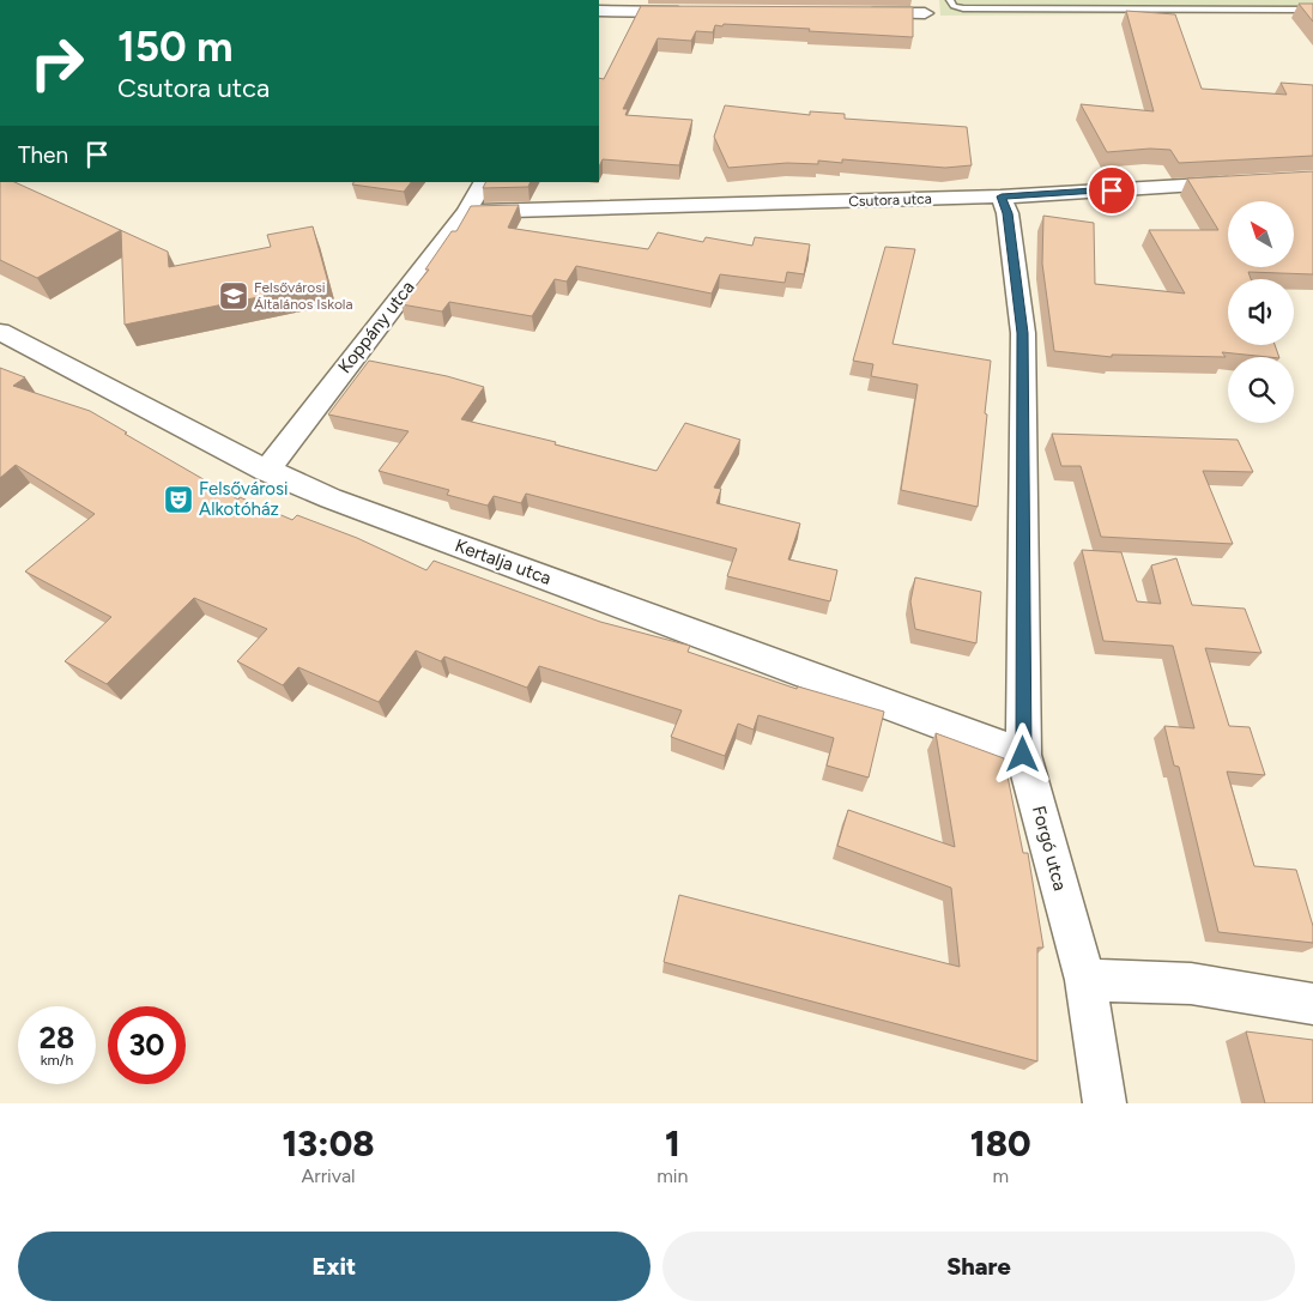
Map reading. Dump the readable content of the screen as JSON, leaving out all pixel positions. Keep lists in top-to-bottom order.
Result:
{
  "streets": {
    "street": [
      "Csutora utca",
      "Koppány utca",
      "Kertalja utca",
      "Forgó utca"
    ]
  },
  "crossings": [
    ["Csutora utca", "Koppány utca"],
    ["Csutora utca", "Forgó utca"],
    ["Koppány utca", "Kertalja utca"],
    ["Kertalja utca", "Forgó utca"]
  ],
  "places": {
    "school or university": ["Felsővárosi Általános Iskola"],
    "theatre": ["Felsővárosi Alkotóház"]
  },
  "north": "top left",
  "page": {
    "turn": ["150 m", "Csutora utca"],
    "then": "Then",
    "speed": "28 km/h",
    "limit": "30",
    "eta": [
      "13:08",
      "Arrival",
      "1",
      "min",
      "180",
      "m"
    ],
    "buttons": ["Exit", "Share"]
  }
}
